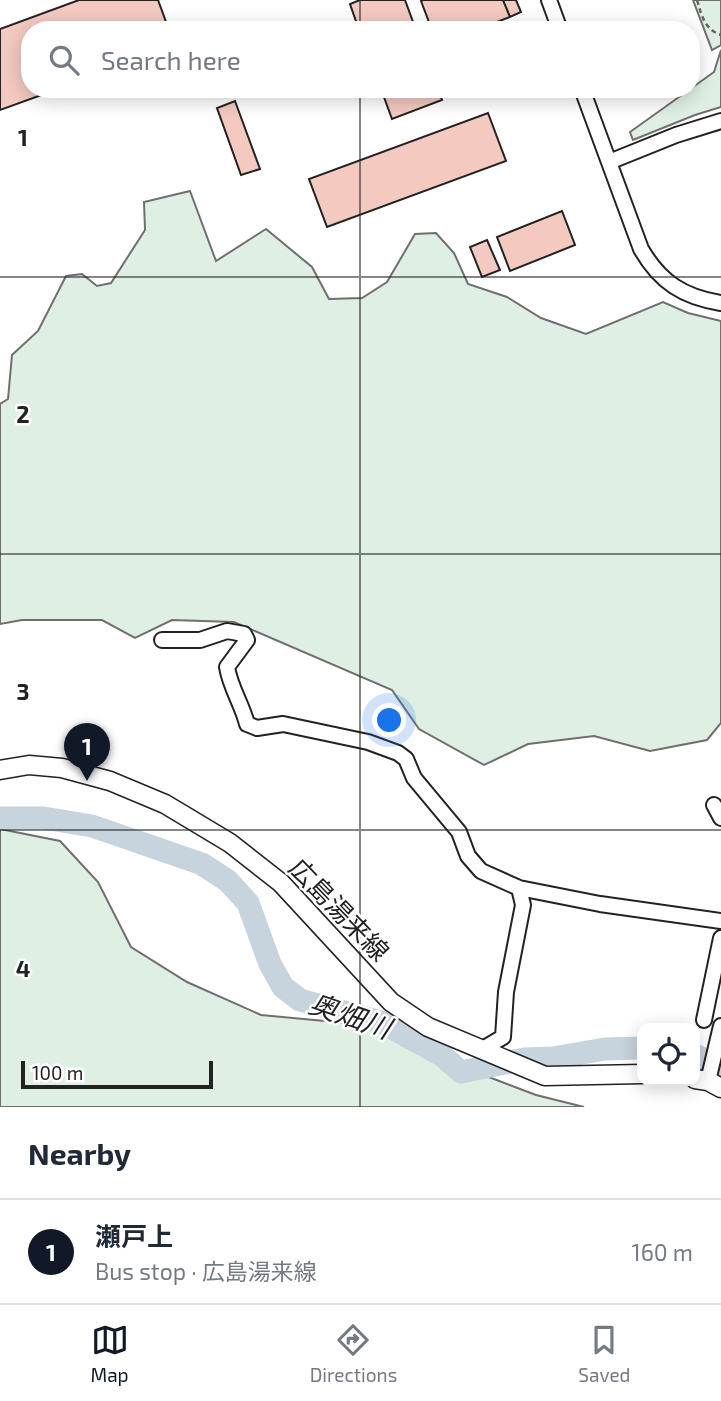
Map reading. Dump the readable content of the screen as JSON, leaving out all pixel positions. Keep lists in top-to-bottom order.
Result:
{
  "streets": {
    "main road": ["広島湯来線"]
  },
  "water": ["奥畑川"],
  "scale_bar": "100 m",
  "page": {
    "search": "Search here",
    "pins": "1",
    "scale": "100 m",
    "heading": "Nearby",
    "list": [
      {
        "mark": "1",
        "name": "瀬戸上",
        "note": "Bus stop · 広島湯来線",
        "value": "160 m"
      }
    ],
    "nav": ["Map", "Directions", "Saved"]
  },
  "grid": {
    "rows": [
      "1",
      "2",
      "3",
      "4"
    ]
  }
}
